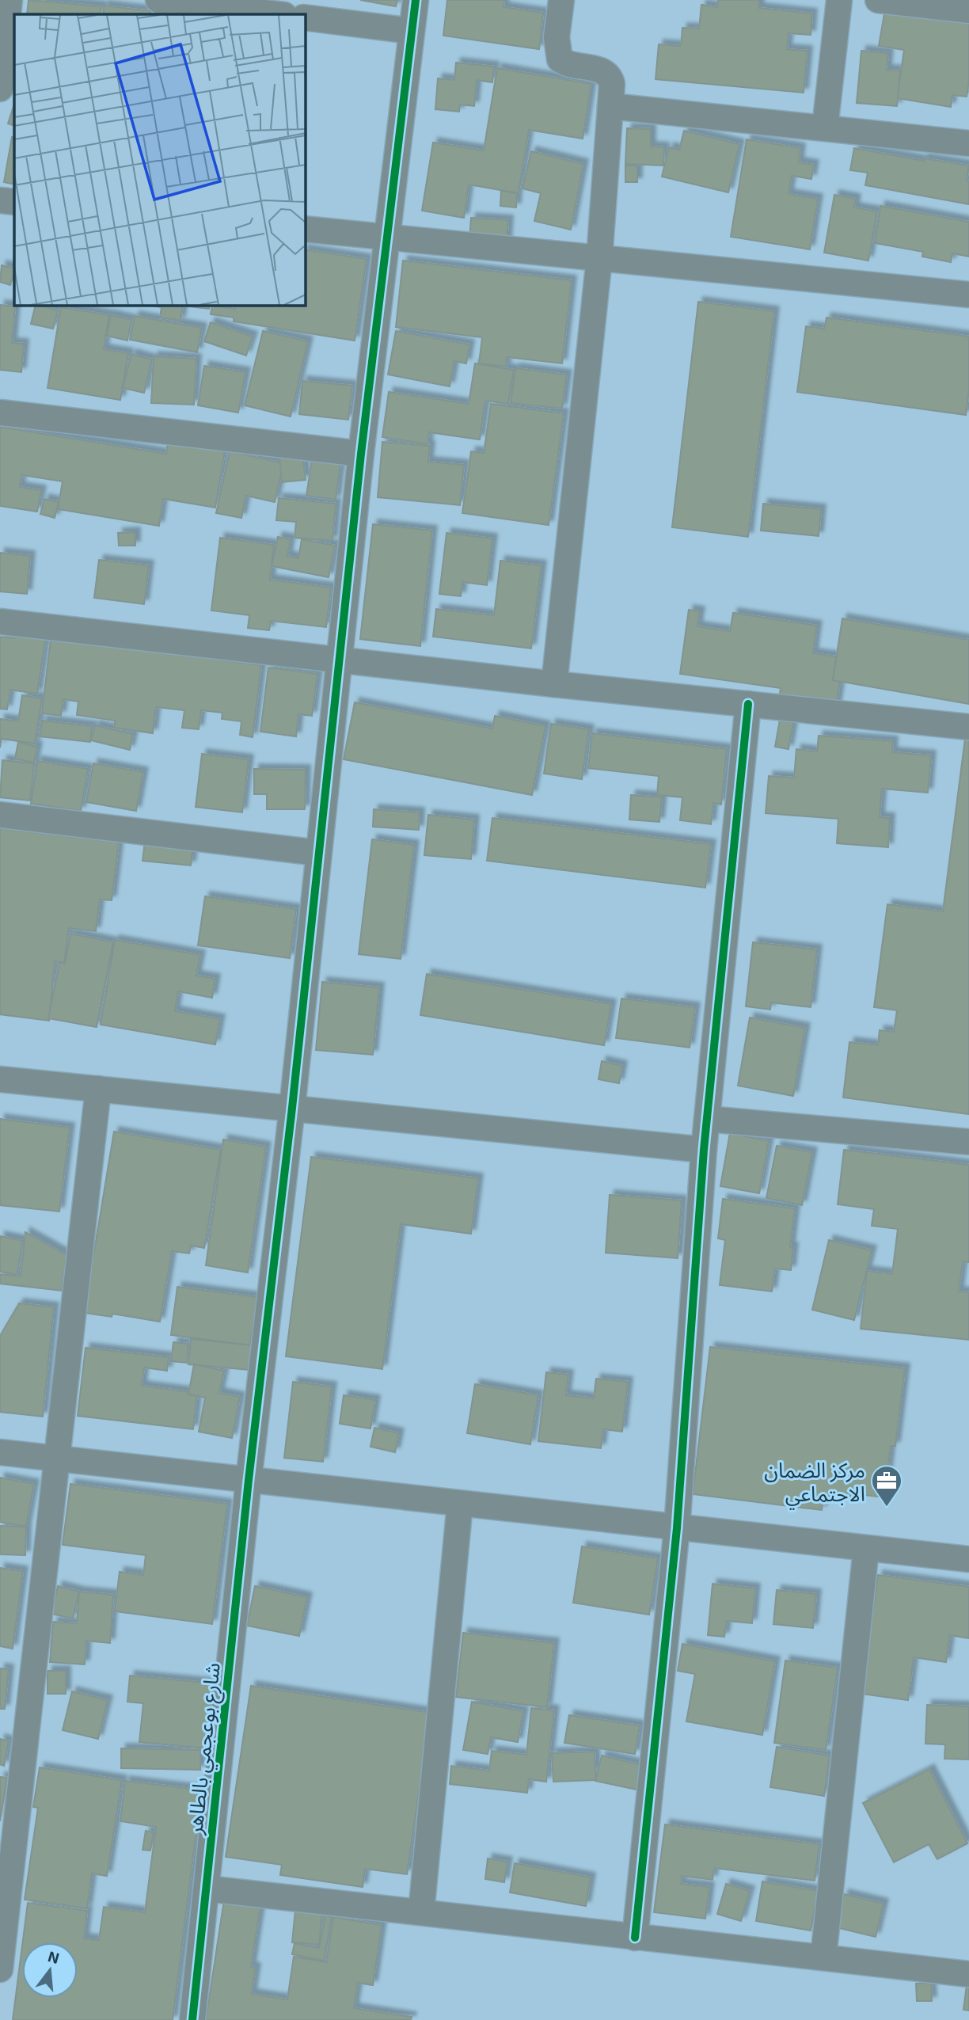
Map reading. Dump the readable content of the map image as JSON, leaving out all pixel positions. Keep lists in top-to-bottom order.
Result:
{
  "streets": {
    "street": ["شارع بوعجمي بالطاهر"]
  },
  "places": {
    "office": ["مركز الضمان الاجتماعي"]
  },
  "north": "top"
}
